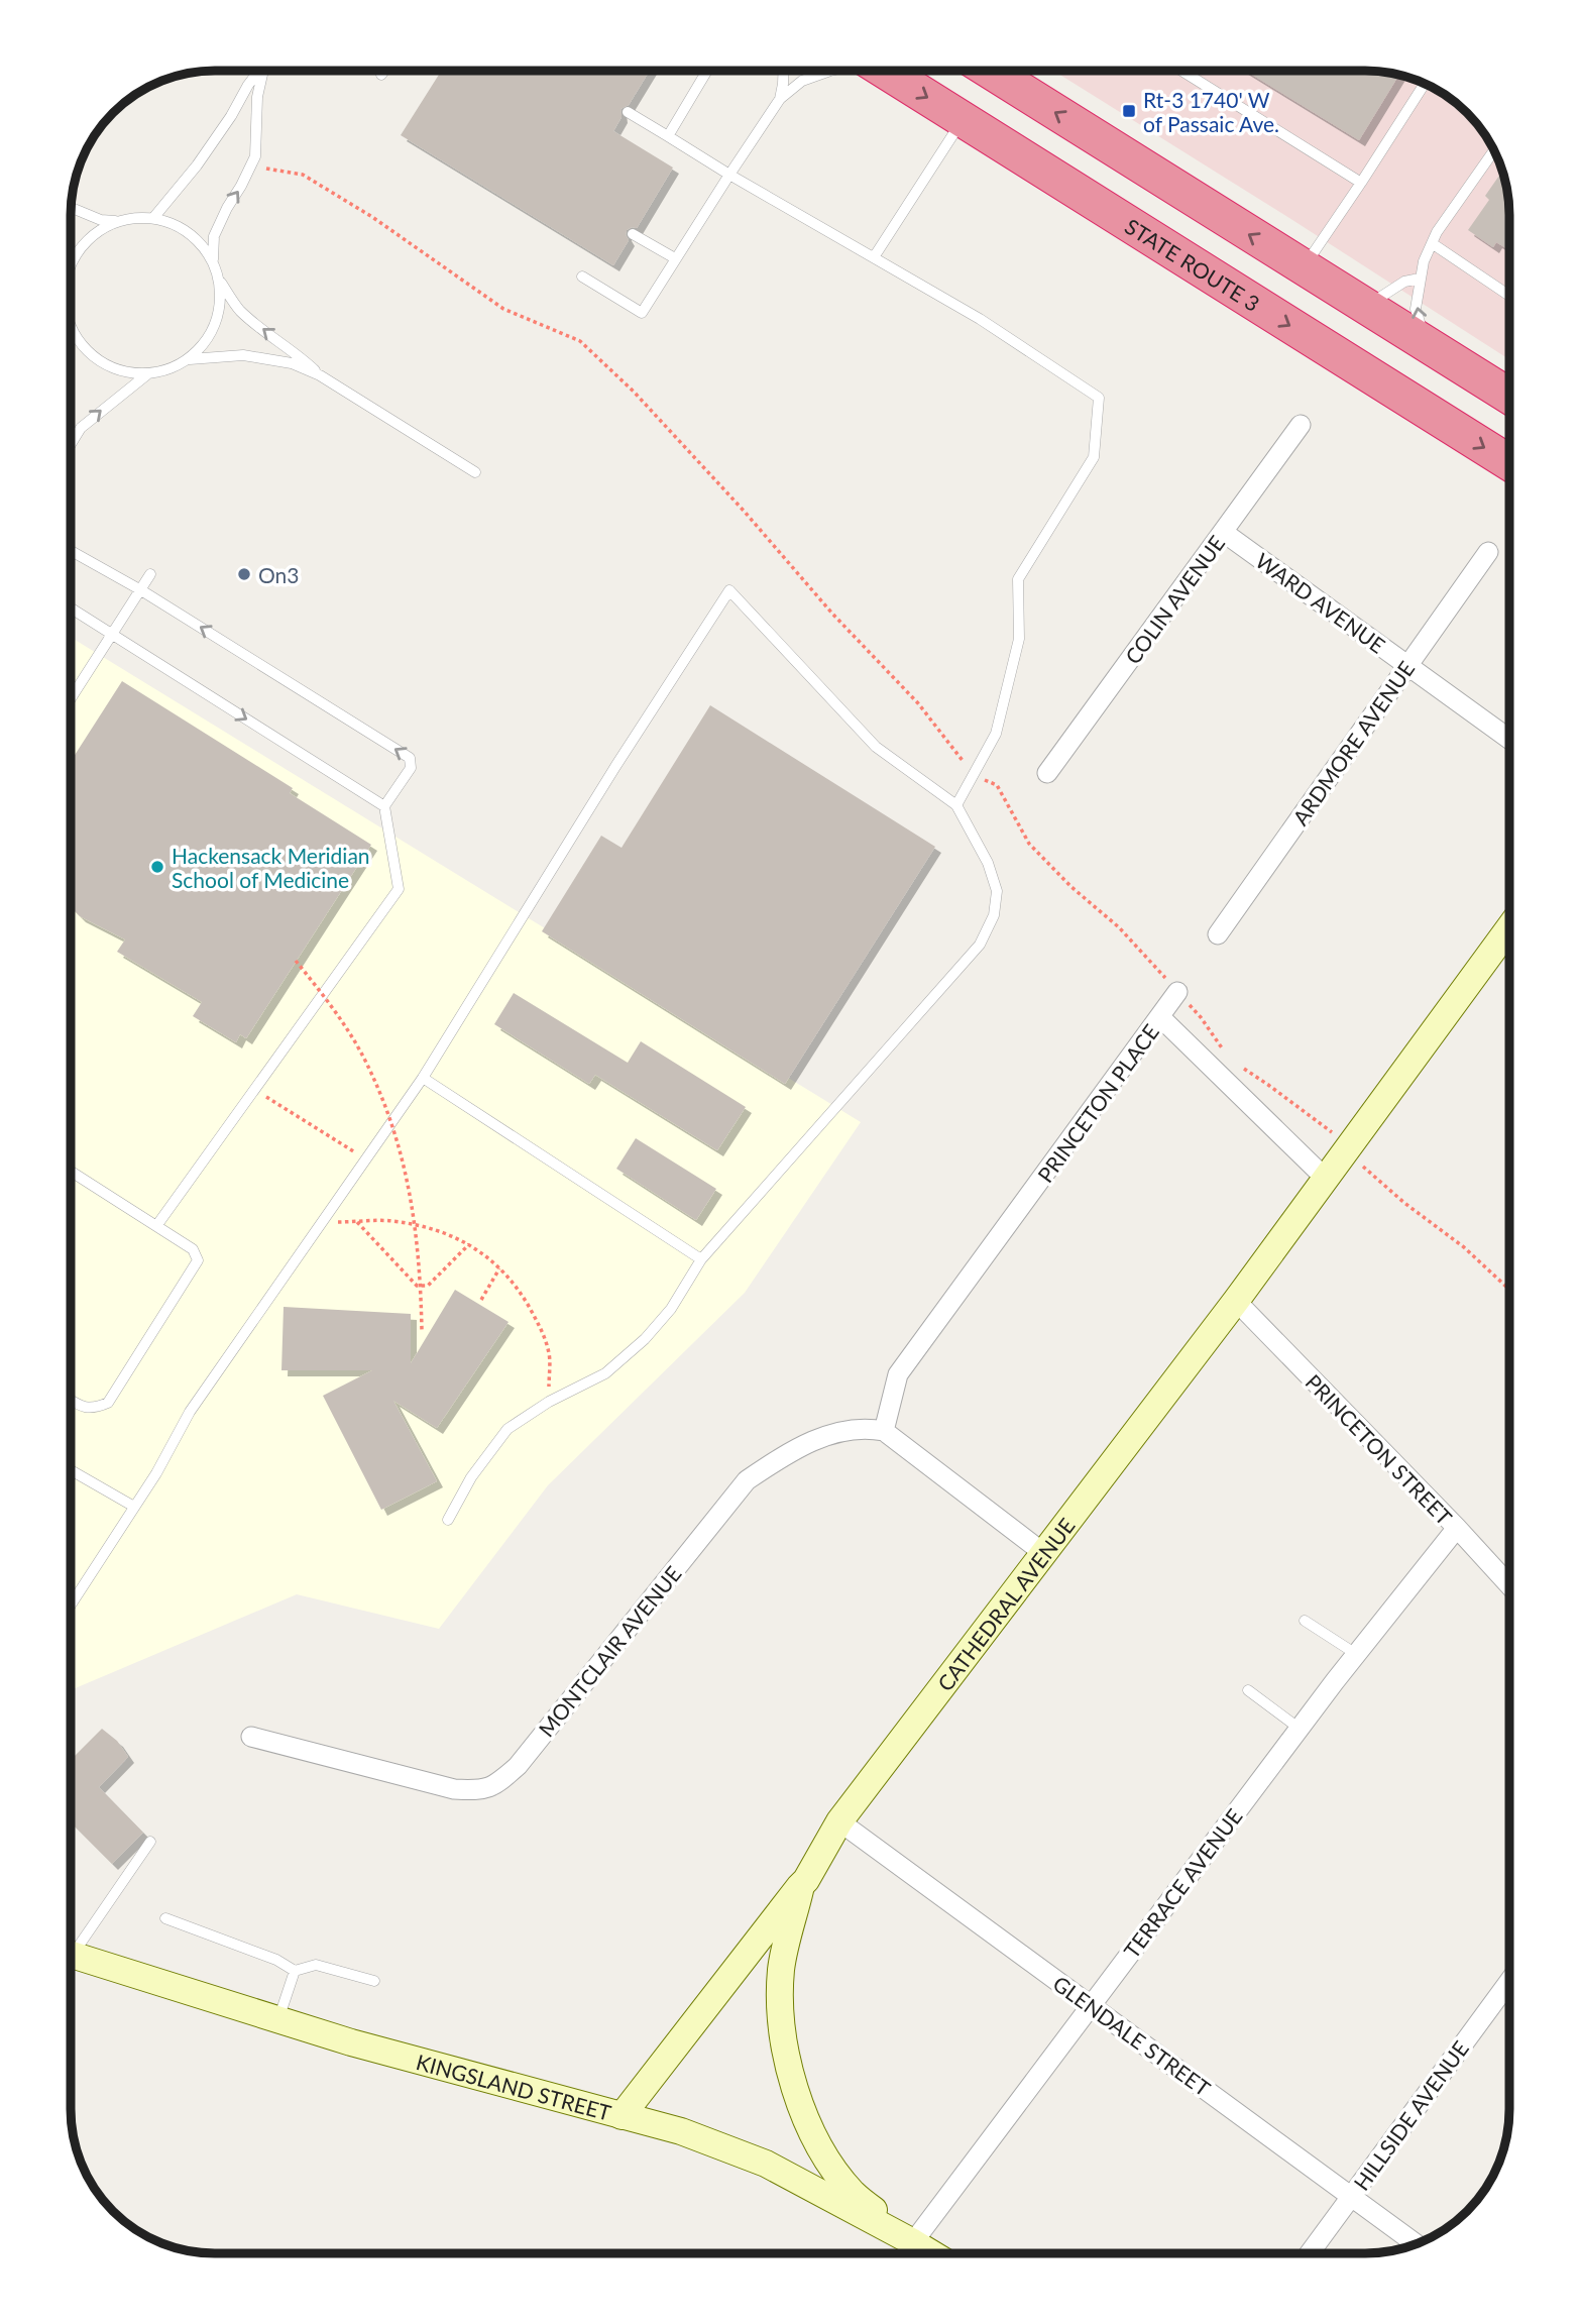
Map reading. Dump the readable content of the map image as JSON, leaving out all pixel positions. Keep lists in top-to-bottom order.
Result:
{
  "streets": {
    "highway": ["STATE ROUTE 3"],
    "main road": ["CATHEDRAL AVENUE", "KINGSLAND STREET"],
    "street": [
      "COLIN AVENUE",
      "WARD AVENUE",
      "ARDMORE AVENUE",
      "PRINCETON PLACE",
      "PRINCETON STREET",
      "MONTCLAIR AVENUE",
      "TERRACE AVENUE",
      "GLENDALE STREET",
      "HILLSIDE AVENUE"
    ]
  },
  "crossings": [
    ["COLIN AVENUE", "WARD AVENUE"],
    ["WARD AVENUE", "ARDMORE AVENUE"],
    ["PRINCETON PLACE", "CATHEDRAL AVENUE"],
    ["PRINCETON PLACE", "MONTCLAIR AVENUE"],
    ["PRINCETON STREET", "CATHEDRAL AVENUE"],
    ["PRINCETON STREET", "TERRACE AVENUE"],
    ["CATHEDRAL AVENUE", "GLENDALE STREET"],
    ["CATHEDRAL AVENUE", "KINGSLAND STREET"],
    ["TERRACE AVENUE", "GLENDALE STREET"],
    ["TERRACE AVENUE", "KINGSLAND STREET"],
    ["GLENDALE STREET", "HILLSIDE AVENUE"]
  ],
  "places": {
    "transit": ["Rt-3 1740' W of Passaic Ave."],
    "other": ["On3", "Hackensack Meridian School of Medicine"]
  }
}
